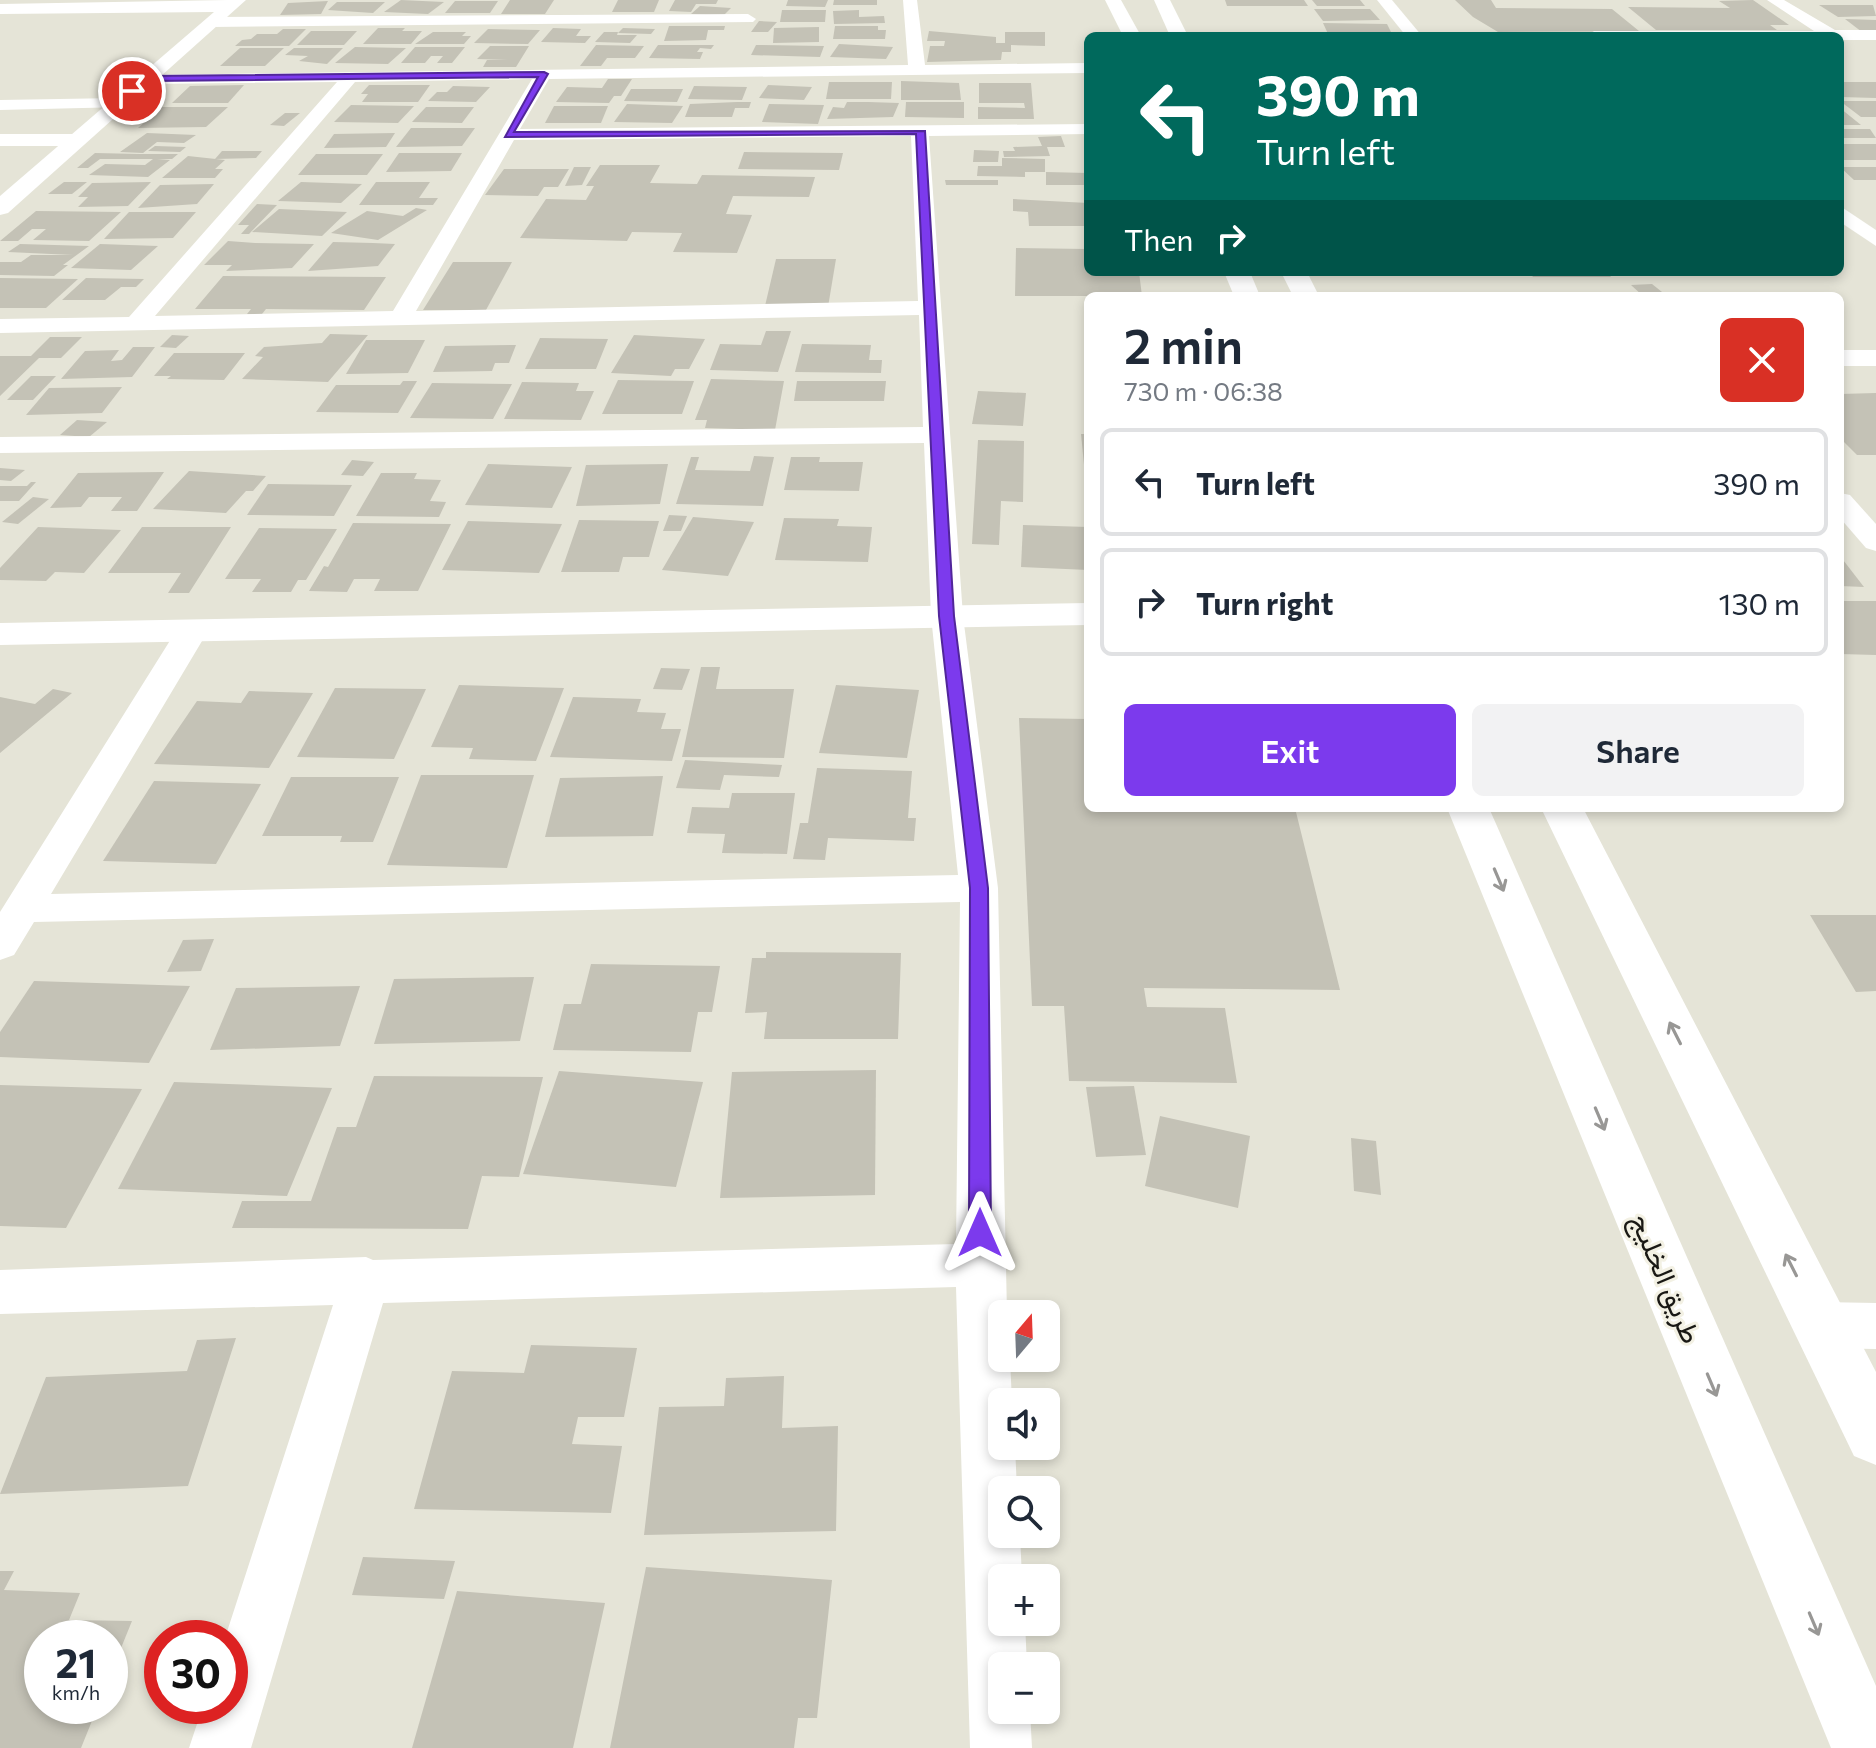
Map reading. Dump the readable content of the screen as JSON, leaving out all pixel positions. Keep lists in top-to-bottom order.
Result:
{
  "streets": {
    "street": ["طريق الخليج"]
  },
  "north": "top",
  "page": {
    "turn": ["390 m", "Turn left"],
    "then": "Then",
    "heading": ["2 min", "730 m · 06:38"],
    "list": [
      {
        "name": "Turn left",
        "value": "390 m"
      },
      {
        "name": "Turn right",
        "value": "130 m"
      }
    ],
    "buttons": ["Exit", "Share"],
    "map_buttons": ["+", "−"],
    "speed": "21 km/h",
    "limit": "30"
  }
}
